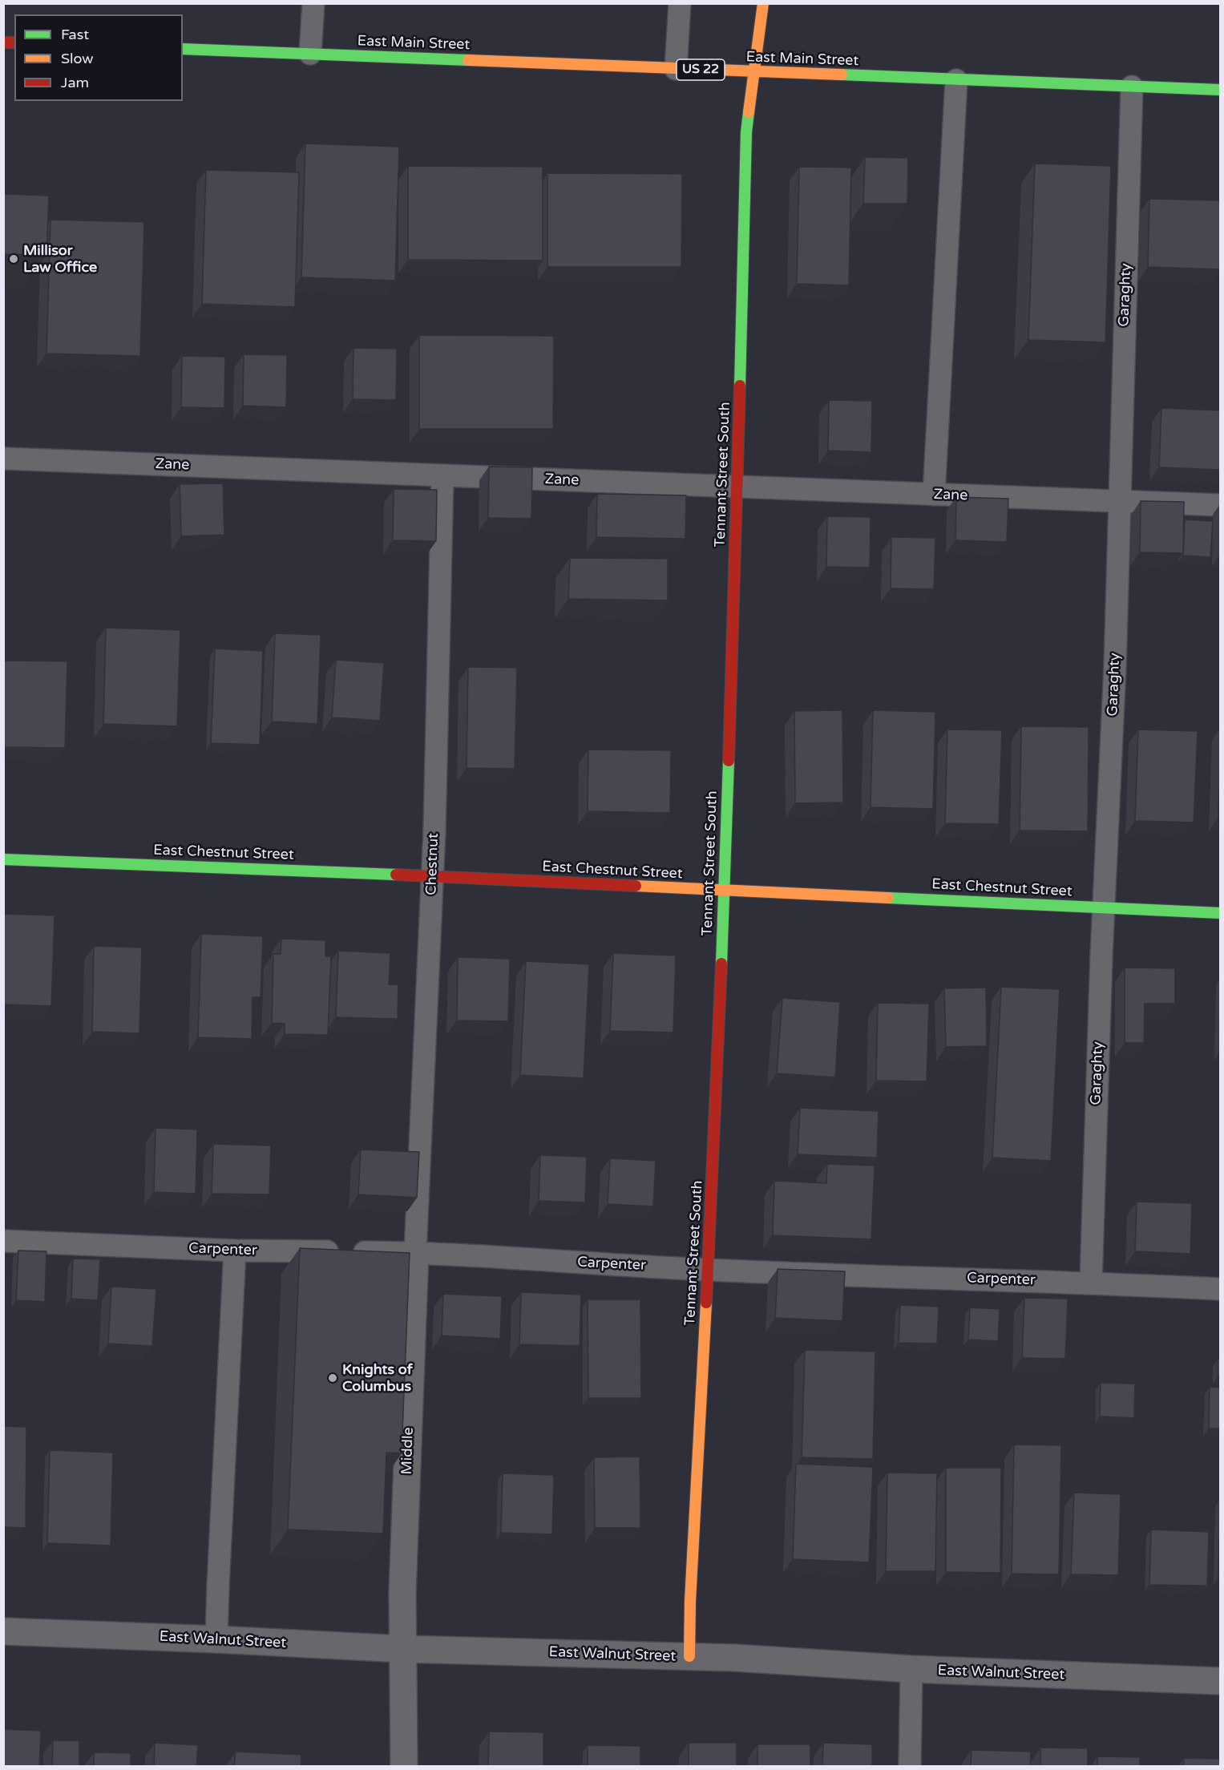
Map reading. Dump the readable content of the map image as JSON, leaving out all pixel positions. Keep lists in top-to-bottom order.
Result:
{
  "streets": {
    "street": [
      "East Main Street",
      "US 22",
      "Tennant Street South",
      "East Chestnut Street",
      "Middle",
      "East Walnut Street"
    ],
    "lane": [
      "Garaghty",
      "Zane",
      "Chestnut",
      "Carpenter"
    ]
  },
  "crossings": [
    ["East Main Street", "Garaghty"],
    ["East Main Street", "Tennant Street South"],
    ["Garaghty", "Zane"],
    ["Garaghty", "East Chestnut Street"],
    ["Garaghty", "Carpenter"],
    ["Zane", "Tennant Street South"],
    ["Zane", "Chestnut"],
    ["Tennant Street South", "East Chestnut Street"],
    ["Tennant Street South", "Carpenter"],
    ["Tennant Street South", "East Walnut Street"],
    ["East Chestnut Street", "Chestnut"],
    ["Chestnut", "Carpenter"],
    ["Chestnut", "Middle"],
    ["Carpenter", "Middle"],
    ["Middle", "East Walnut Street"]
  ],
  "places": ["Millisor Law Office", "Knights of Columbus"],
  "legend": ["Fast", "Slow", "Jam"]
}
